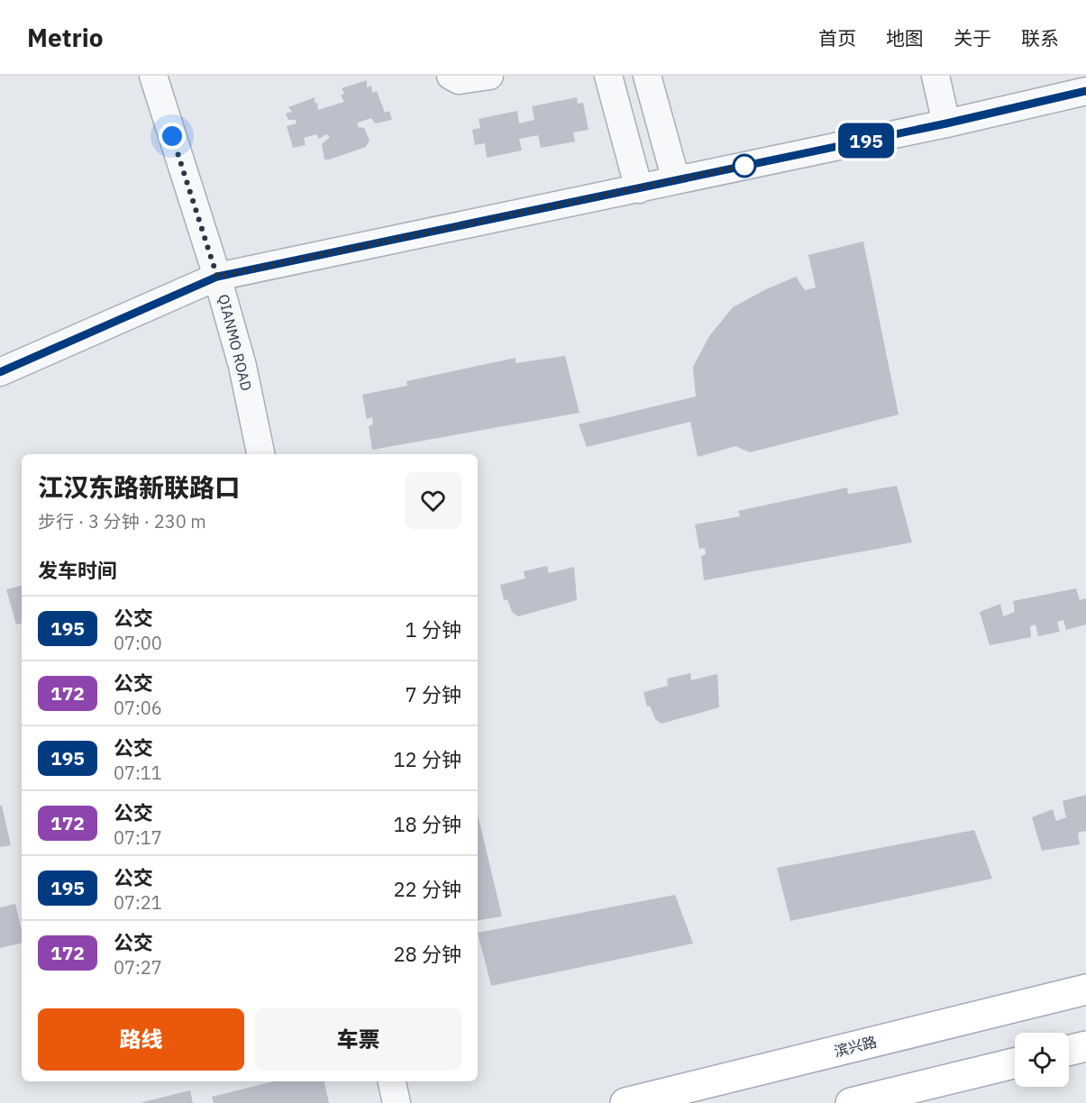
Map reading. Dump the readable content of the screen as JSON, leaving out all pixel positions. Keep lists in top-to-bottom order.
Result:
{
  "streets": {
    "main road": ["滨兴路"],
    "street": ["QIANMO ROAD"]
  },
  "lines": ["bus line 195"],
  "page": {
    "header": "Metrio",
    "nav": [
      "首页",
      "地图",
      "关于",
      "联系"
    ],
    "on_map": "195",
    "heading": [
      ["江汉东路新联路口", "步行 · 3 分钟 · 230 m"],
      "发车时间"
    ],
    "list": [
      {
        "mark": "195",
        "name": "公交",
        "note": "07:00",
        "value": "1 分钟"
      },
      {
        "mark": "172",
        "name": "公交",
        "note": "07:06",
        "value": "7 分钟"
      },
      {
        "mark": "195",
        "name": "公交",
        "note": "07:11",
        "value": "12 分钟"
      },
      {
        "mark": "172",
        "name": "公交",
        "note": "07:17",
        "value": "18 分钟"
      },
      {
        "mark": "195",
        "name": "公交",
        "note": "07:21",
        "value": "22 分钟"
      },
      {
        "mark": "172",
        "name": "公交",
        "note": "07:27",
        "value": "28 分钟"
      }
    ],
    "buttons": ["路线", "车票"]
  }
}
